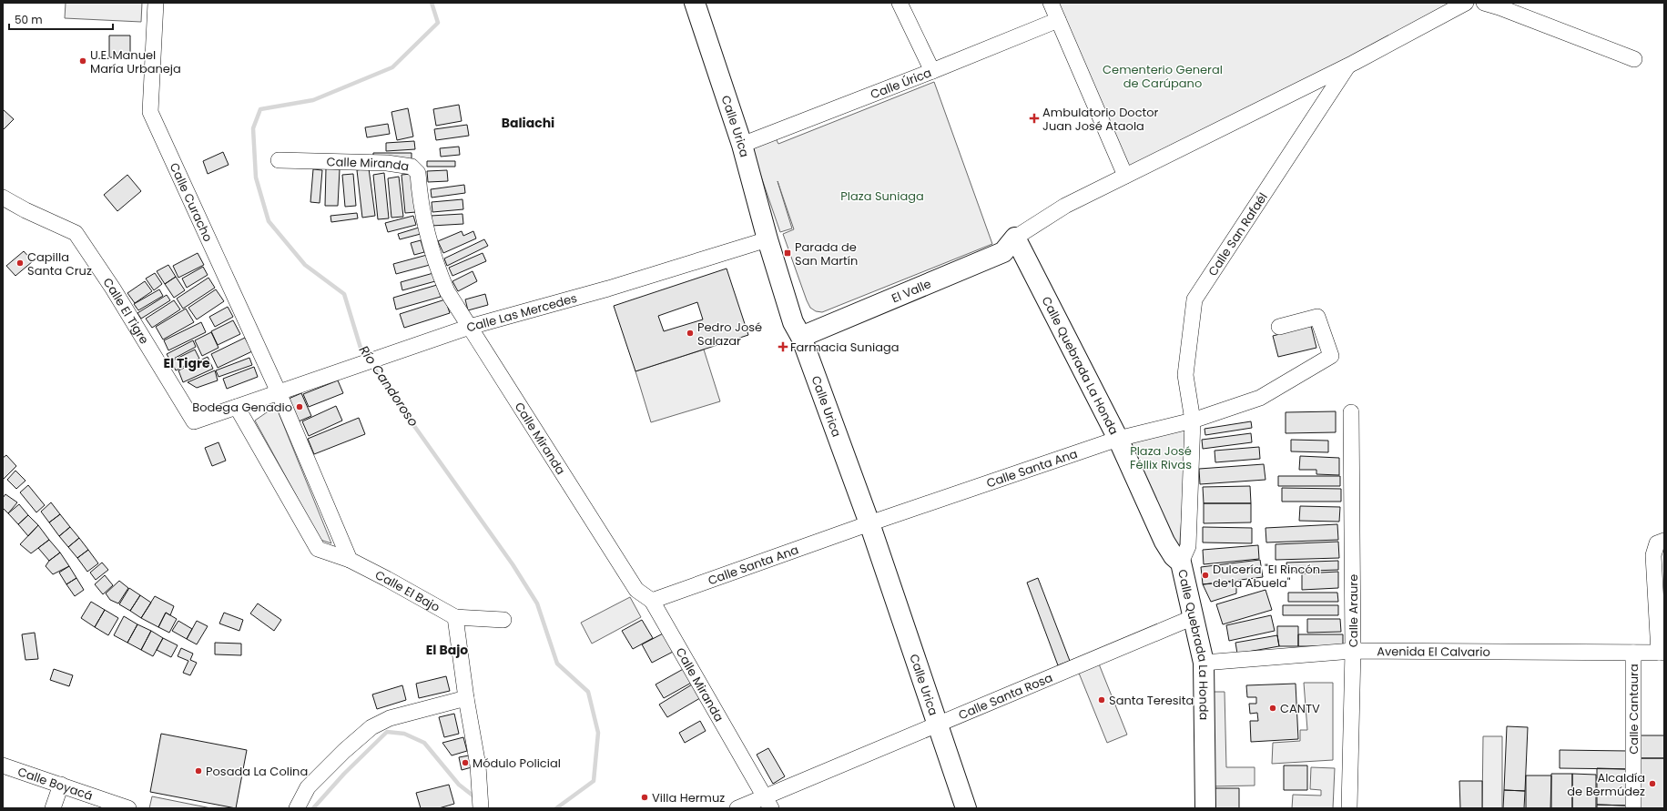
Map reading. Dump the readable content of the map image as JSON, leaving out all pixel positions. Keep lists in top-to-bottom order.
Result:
{
  "streets": {
    "main road": ["Calle Urica", "El Valle", "Calle Quebrada La Honda"],
    "street": [
      "Calle Úrica",
      "Calle Miranda",
      "Calle Curacho",
      "Calle San Rafaél",
      "Calle El Tigre",
      "Calle Las Mercedes",
      "Calle Santa Ana",
      "Calle El Bajo",
      "Calle Araure",
      "Avenida El Calvario",
      "Calle Santa Rosa",
      "Calle Cantaura",
      "Calle Boyacá"
    ]
  },
  "crossings": [
    ["Calle Úrica", "Calle Urica"],
    ["Calle Urica", "El Valle"],
    ["Calle Urica", "Calle Las Mercedes"],
    ["Calle Urica", "Calle Santa Ana"],
    ["Calle Urica", "Calle Santa Rosa"],
    ["Calle Miranda", "Calle Las Mercedes"],
    ["Calle Miranda", "Calle Santa Ana"],
    ["Calle Miranda", "Calle Santa Rosa"],
    ["Calle Curacho", "Calle Las Mercedes"],
    ["Calle San Rafaél", "El Valle"],
    ["Calle San Rafaél", "Calle Quebrada La Honda"],
    ["Calle San Rafaél", "Calle Santa Ana"],
    ["El Valle", "Calle Quebrada La Honda"],
    ["Calle El Tigre", "Calle Las Mercedes"],
    ["Calle Las Mercedes", "Calle El Bajo"],
    ["Calle Quebrada La Honda", "Calle Santa Ana"],
    ["Calle Quebrada La Honda", "Avenida El Calvario"],
    ["Calle Quebrada La Honda", "Calle Santa Rosa"],
    ["Calle Araure", "Avenida El Calvario"],
    ["Avenida El Calvario", "Calle Cantaura"]
  ],
  "districts": ["Baliachi", "El Tigre", "El Bajo"],
  "water": ["Río Candoroso"],
  "parks": ["Cementerio General de Carúpano", "Plaza Suniaga", "Plaza José Féllix Rivas"],
  "places": {
    "other": [
      "U.E. Manuel María Urbaneja",
      "Capilla Santa Cruz",
      "Pedro José Salazar",
      "Bodega Genadio",
      "Dulcería \"El Rincón de la Abuela\"",
      "Santa Teresita",
      "CANTV",
      "Módulo Policial",
      "Posada La Colina",
      "Alcaldía de Bermúdez",
      "Villa Hermuz"
    ],
    "health": ["Ambulatorio Doctor Juan José Ataola", "Farmacia Suniaga"],
    "transit": ["Parada de San Martín"]
  },
  "scale_bar": "50 m"
}
